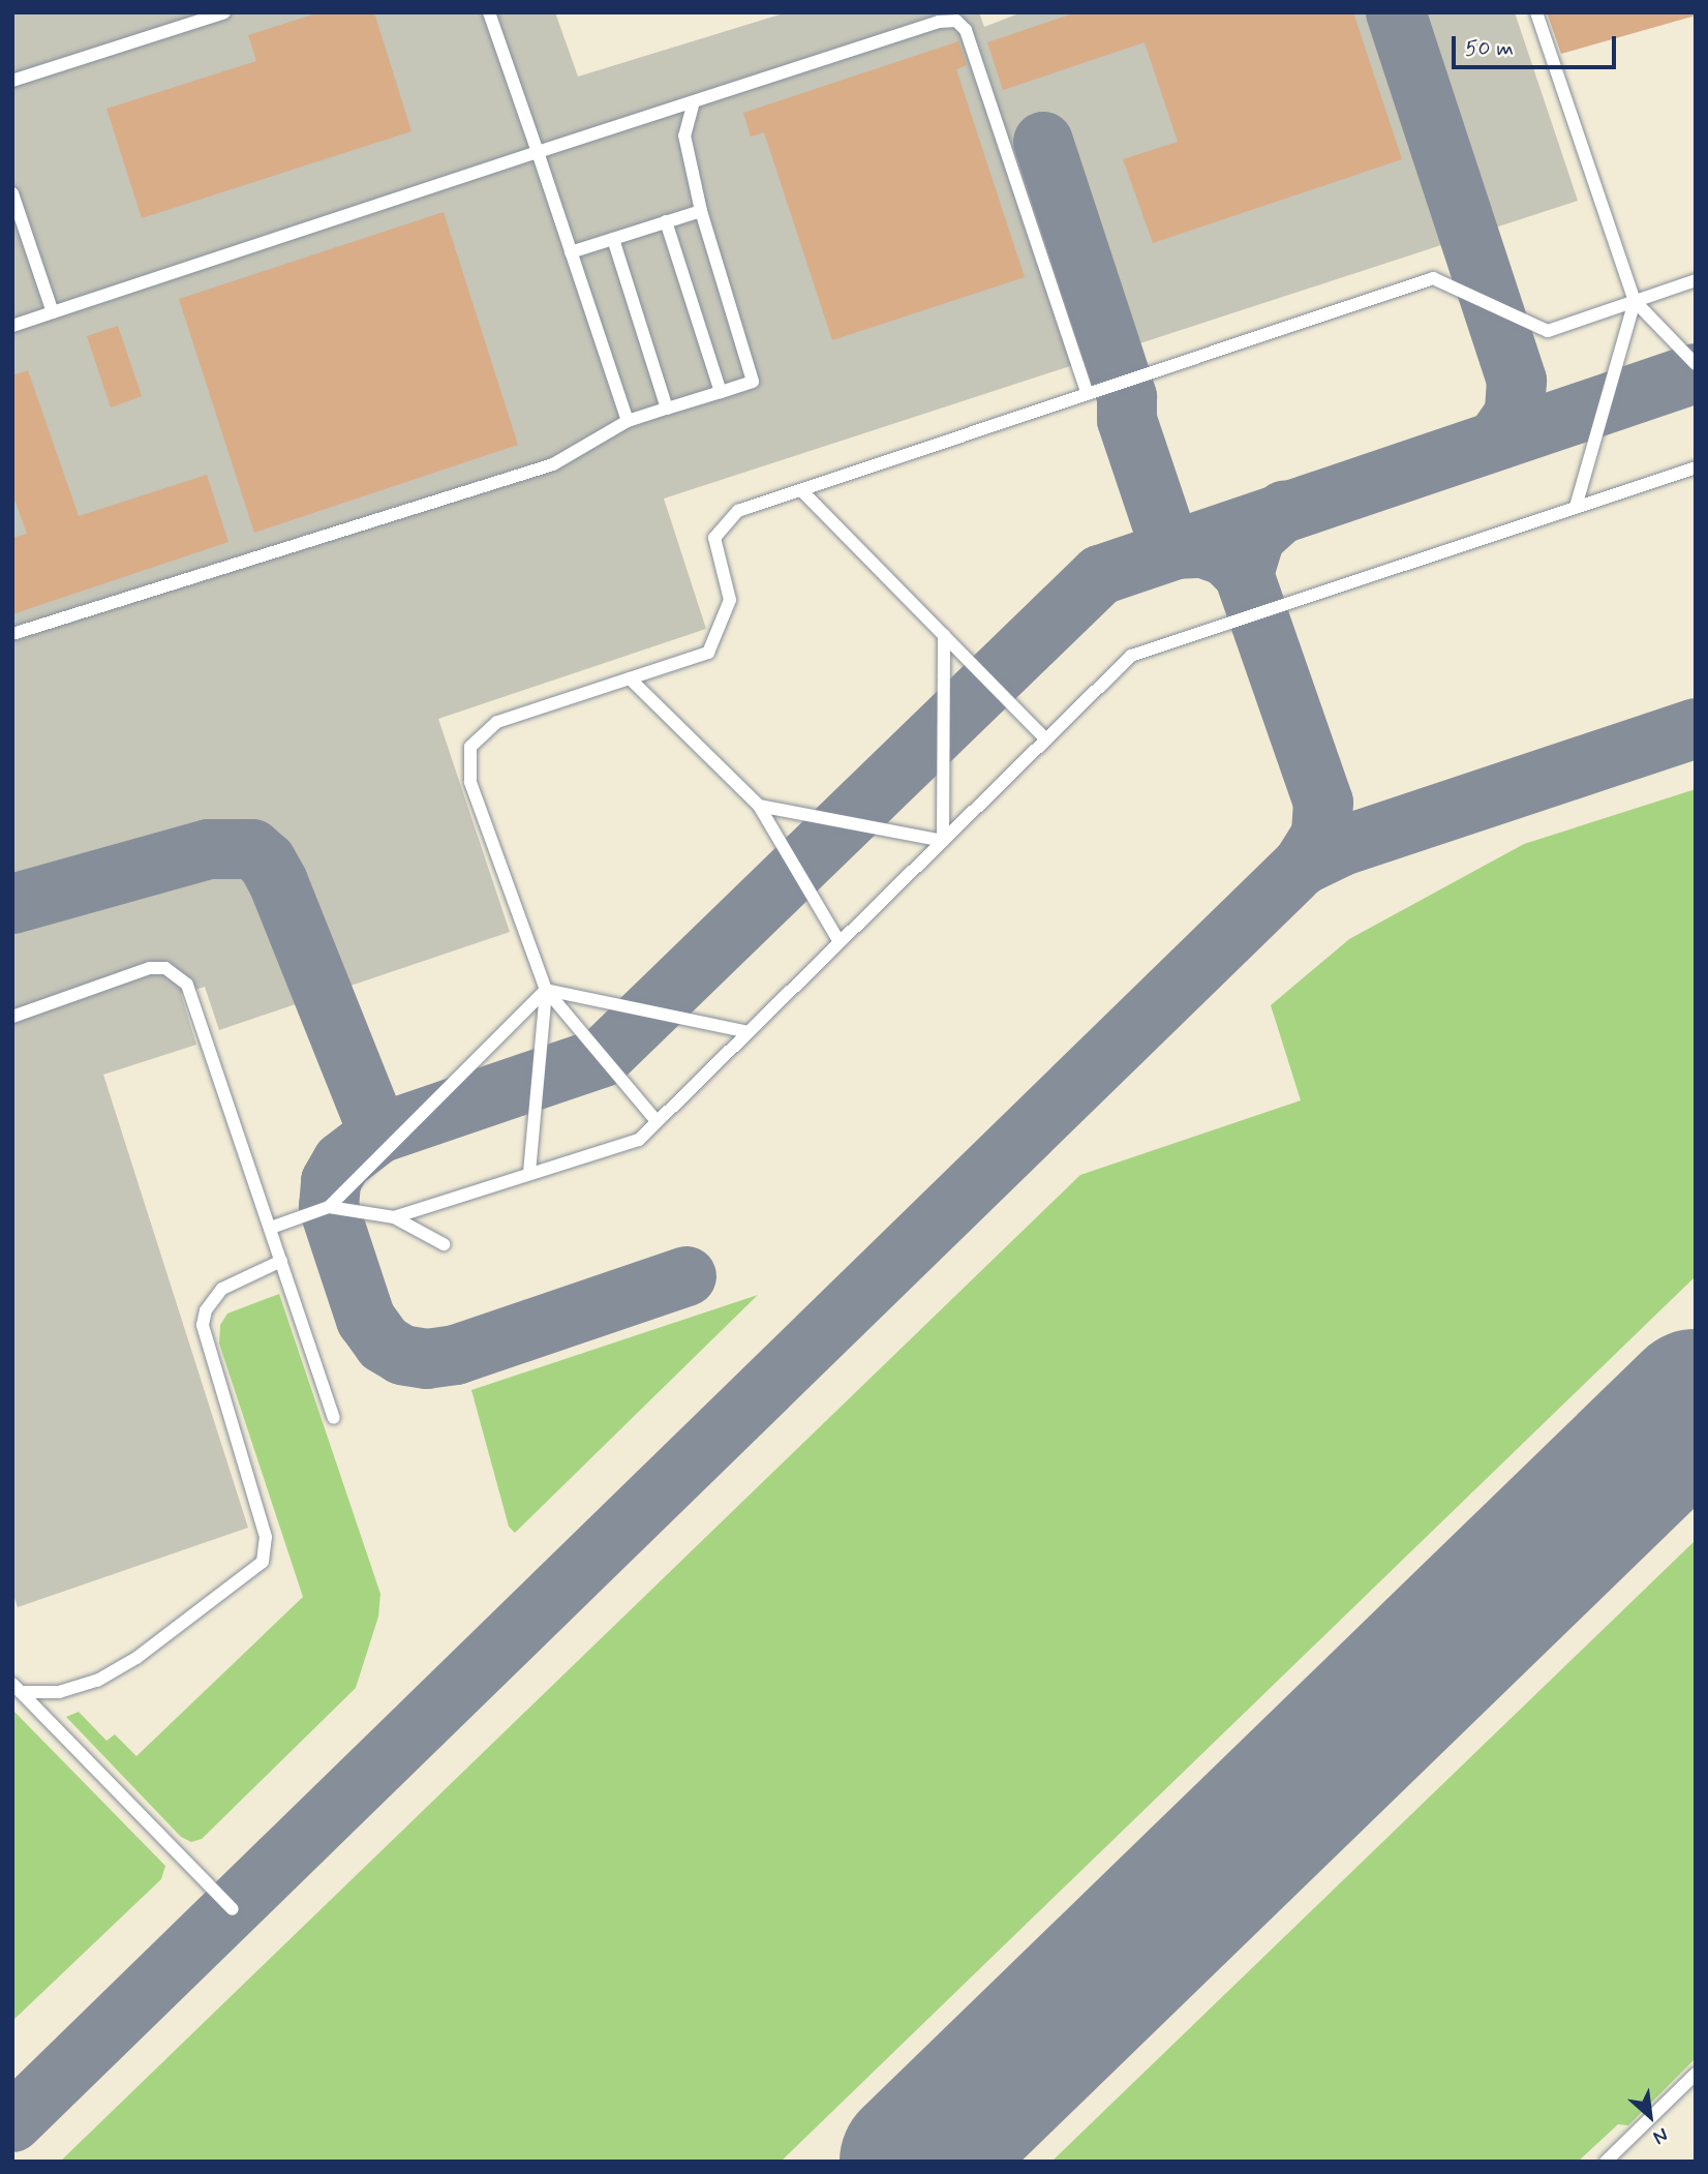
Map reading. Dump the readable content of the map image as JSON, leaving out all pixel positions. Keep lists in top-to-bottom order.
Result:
{
  "scale_bar": "50 m",
  "north": "bottom right"
}
